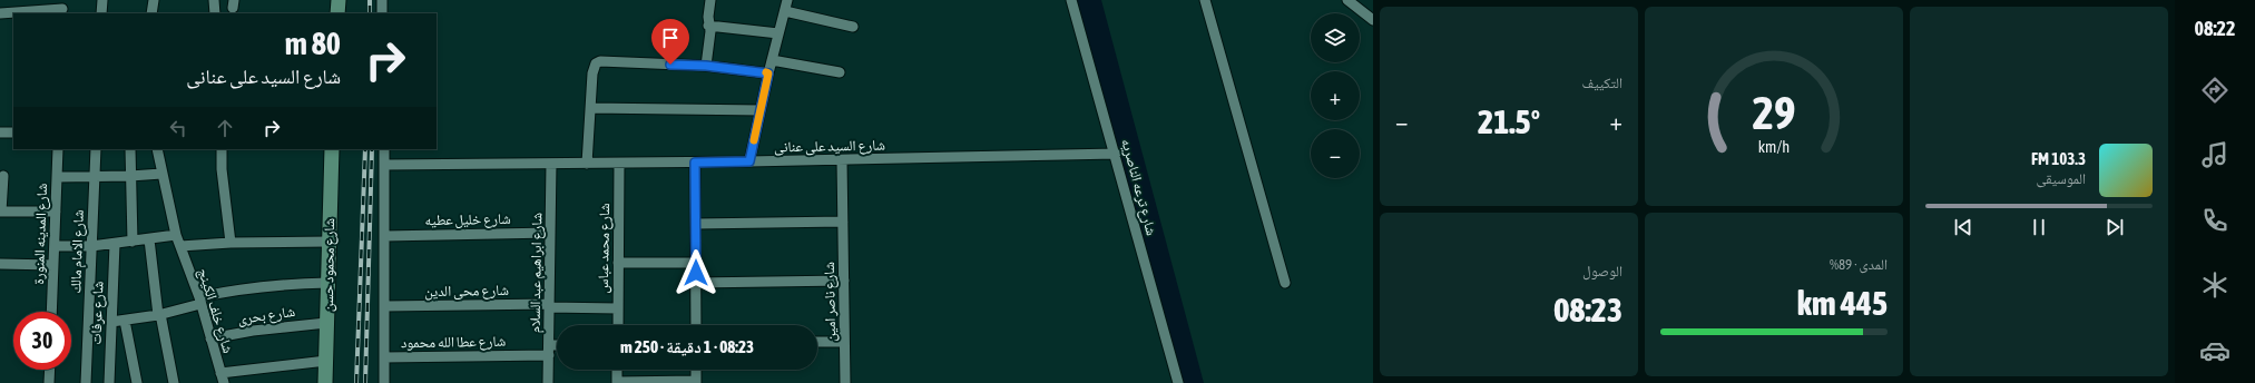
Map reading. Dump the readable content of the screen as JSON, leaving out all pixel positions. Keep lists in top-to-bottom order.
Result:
{
  "streets": {
    "street": [
      "شارع السيد على عنانى",
      "شارع ترعه الناصريه",
      "شارع خليل عطيه",
      "شارع المدينه المنورة",
      "شارع محمد عباس",
      "شارع الامام مالك",
      "شارع محمود حسن",
      "شارع ابراهيم عبد السلام",
      "شارع محى الدين",
      "شارع ناصر امين",
      "شارع خلف الكينج",
      "شارع عرفات",
      "شارع بحرى",
      "شارع عطا الله محمود"
    ]
  },
  "crossings": [
    ["شارع السيد على عنانى", "شارع ترعه الناصريه"],
    ["شارع السيد على عنانى", "شارع محمد عباس"],
    ["شارع السيد على عنانى", "شارع ابراهيم عبد السلام"],
    ["شارع السيد على عنانى", "شارع ناصر امين"],
    ["شارع خليل عطيه", "شارع ابراهيم عبد السلام"],
    ["شارع محمد عباس", "شارع محى الدين"],
    ["شارع محمود حسن", "شارع بحرى"],
    ["شارع ابراهيم عبد السلام", "شارع محى الدين"],
    ["شارع ابراهيم عبد السلام", "شارع عطا الله محمود"],
    ["شارع خلف الكينج", "شارع بحرى"]
  ],
  "page": {
    "tabs": "08:22",
    "tile": [
      "التكييف",
      ["المدى · 89%", "445 km"],
      ["الوصول", "08:23"]
    ],
    "map_buttons": ["+", "−"],
    "turn": ["80 m", "شارع السيد على عنانى"],
    "heat": ["−", "21.5°", "+"],
    "song": ["103.3 FM", "الموسيقى"],
    "limit": "30",
    "trip": "08:23 · 1 دقيقة · 250 m",
    "gauge": ["29", "km/h"]
  }
}
